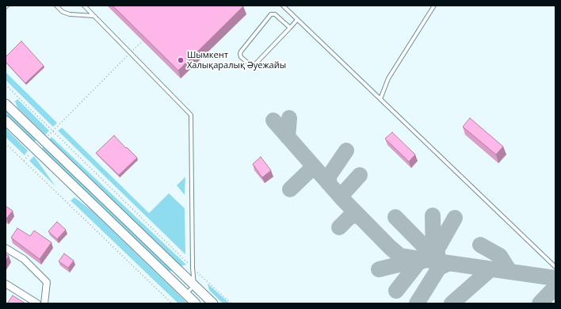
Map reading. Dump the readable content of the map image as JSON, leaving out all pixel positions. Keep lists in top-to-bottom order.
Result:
{
  "places": ["Шымкент Халықаралық Әуежайы"]
}
